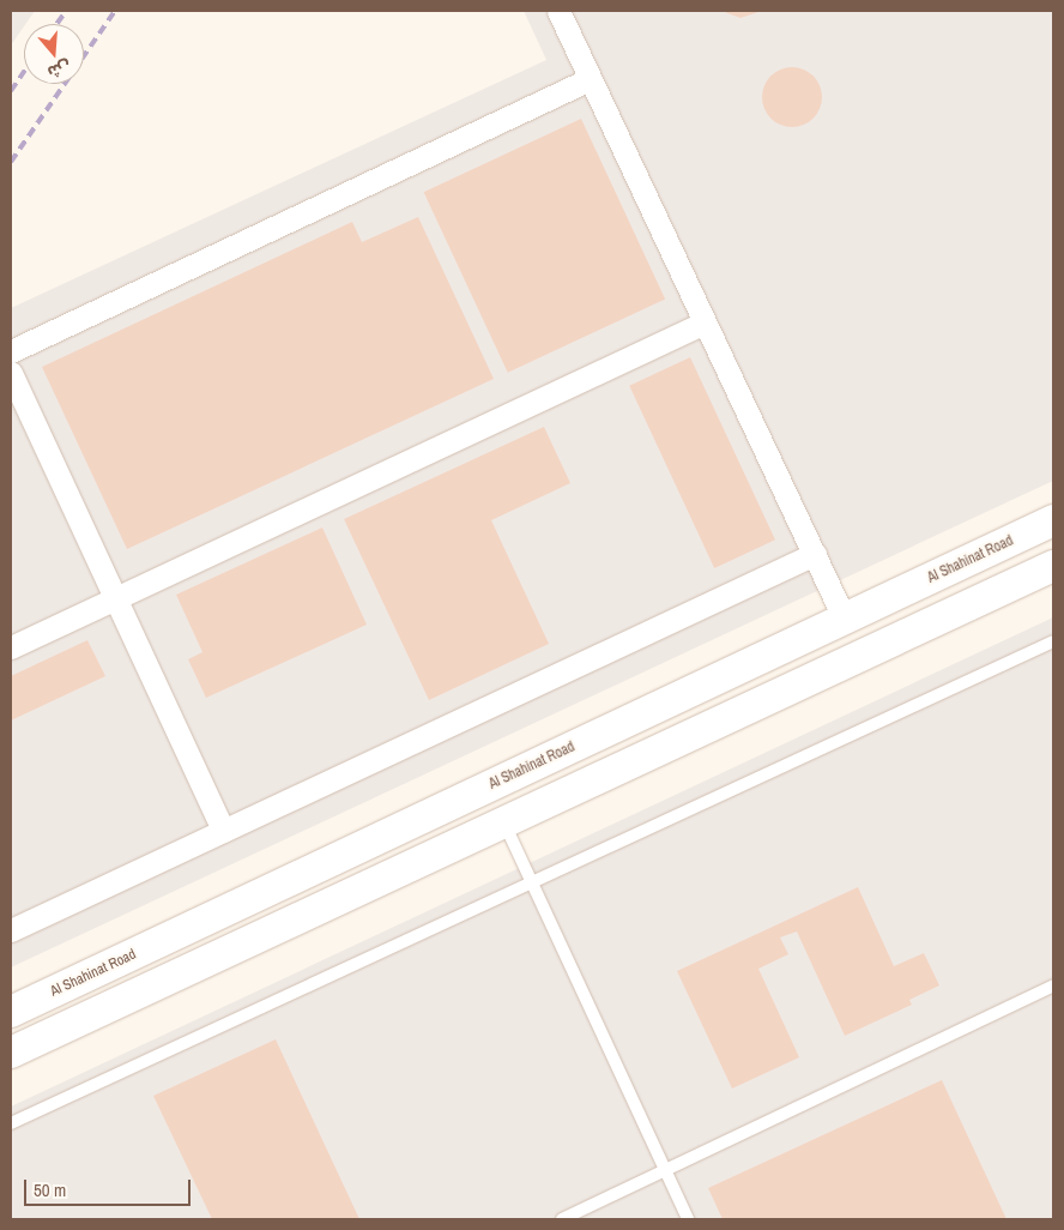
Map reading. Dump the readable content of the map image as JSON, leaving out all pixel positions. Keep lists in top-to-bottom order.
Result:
{
  "streets": {
    "main road": ["Al Shahinat Road"]
  },
  "scale_bar": "50 m",
  "north": "bottom"
}
